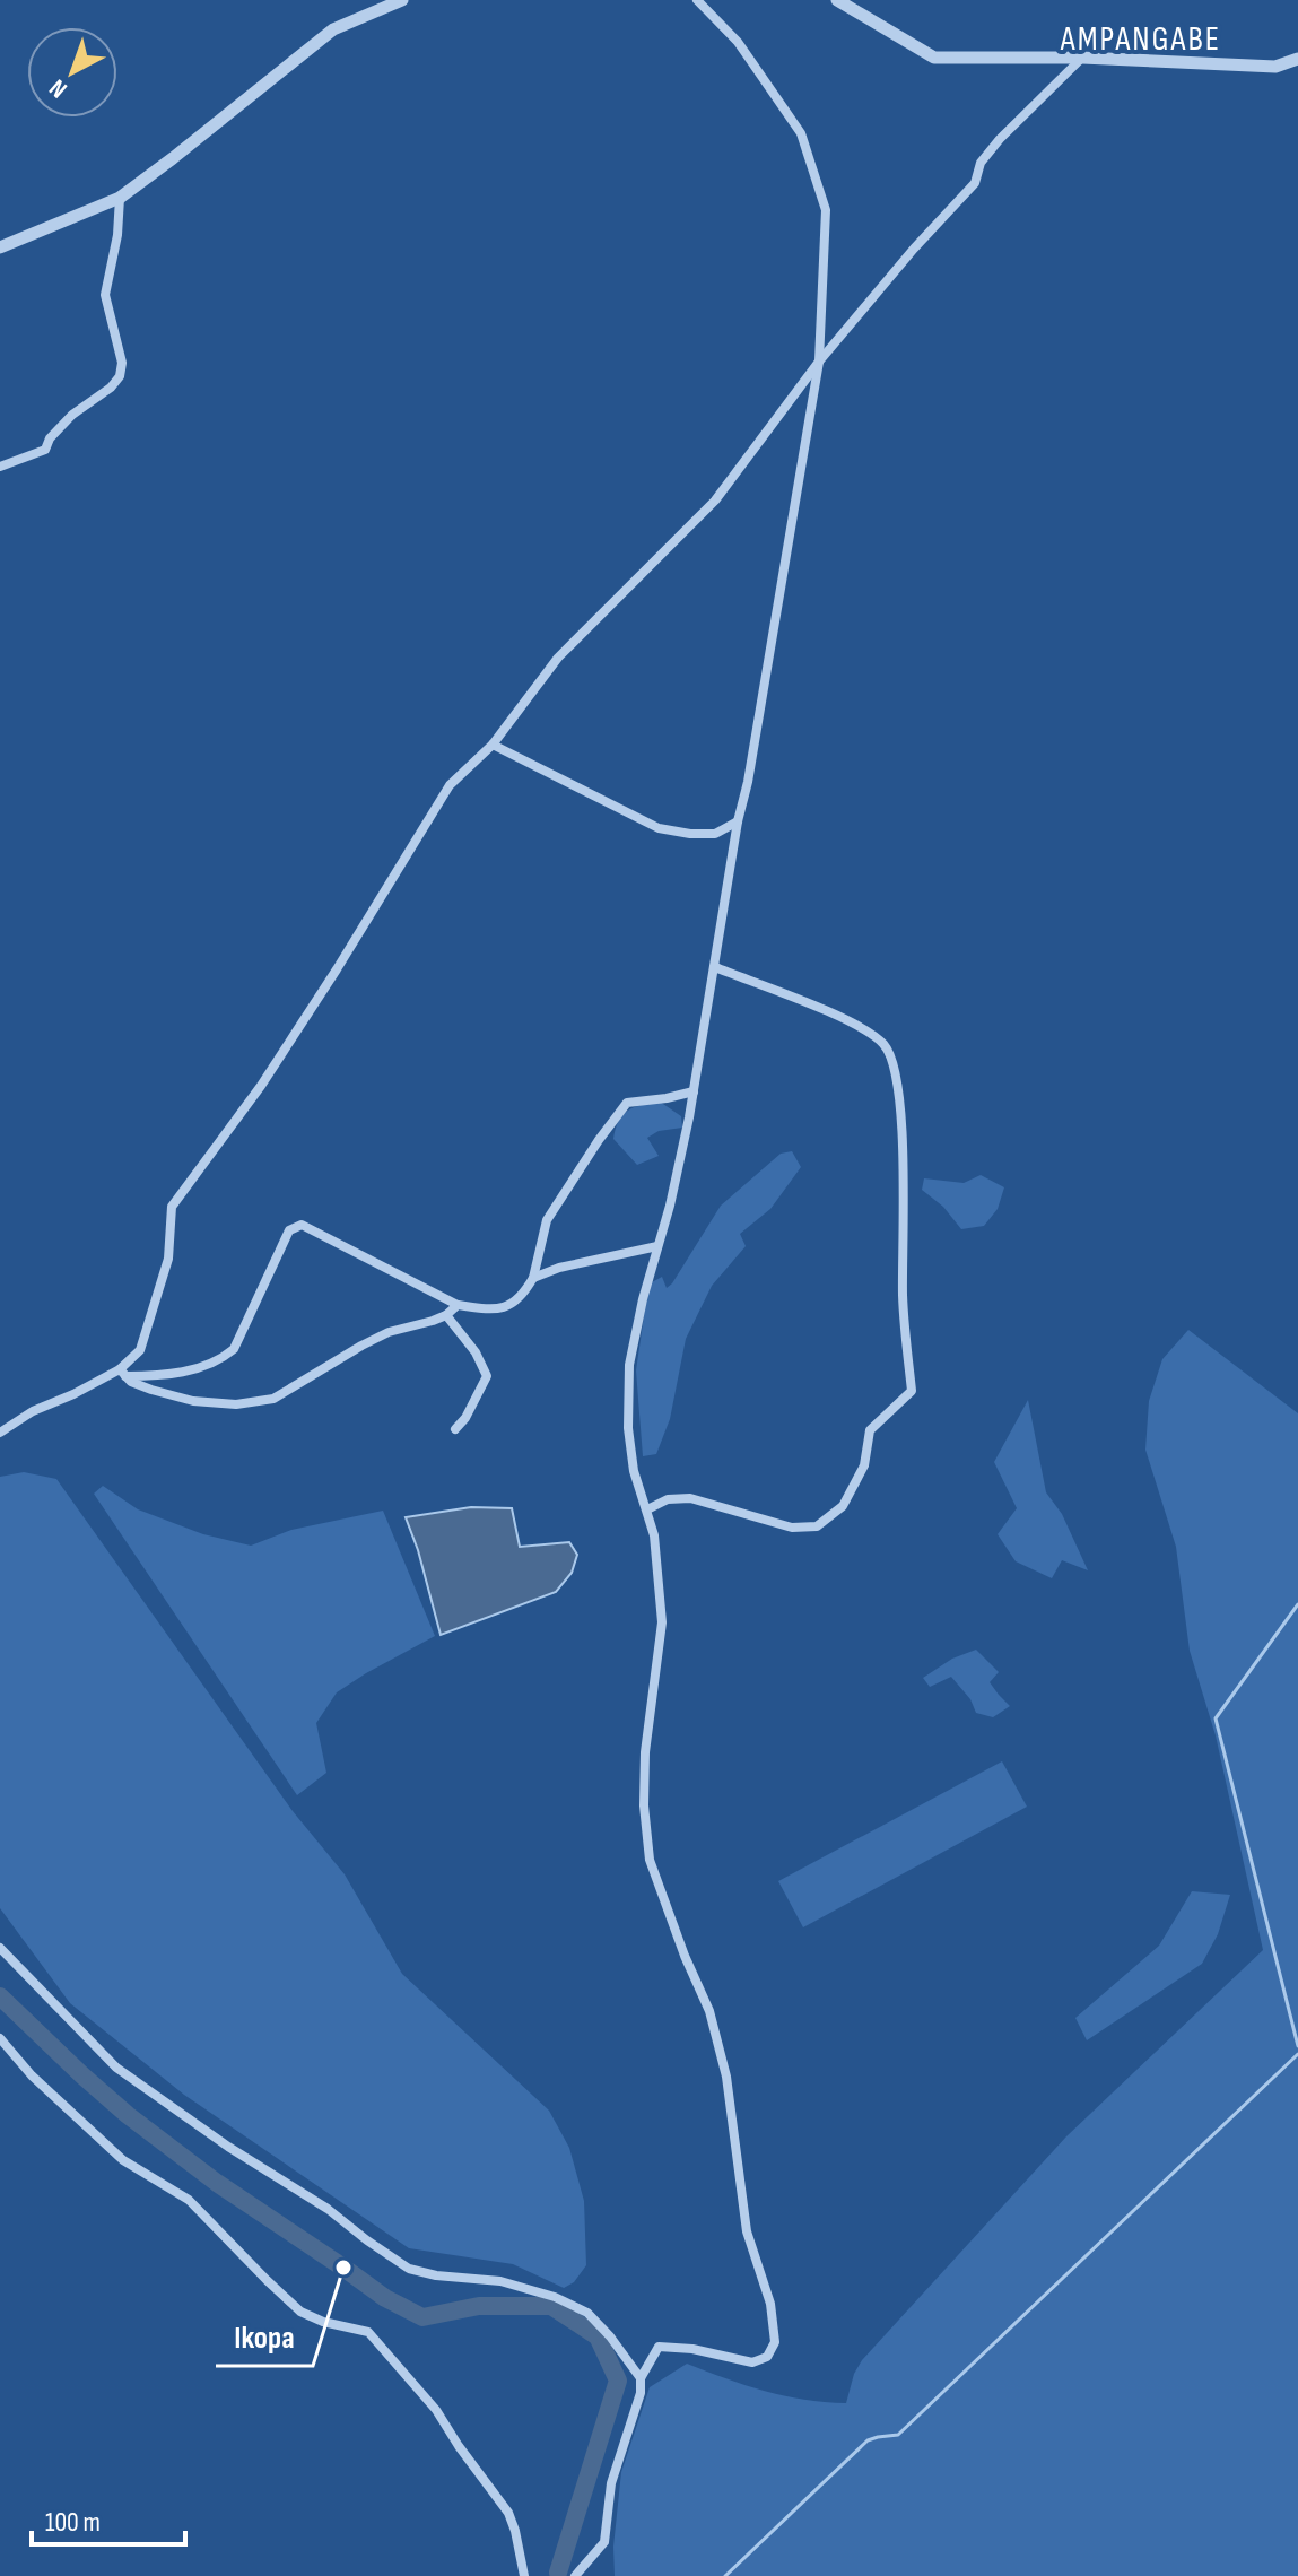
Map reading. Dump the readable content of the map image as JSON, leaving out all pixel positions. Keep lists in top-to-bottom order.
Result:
{
  "districts": ["AMPANGABE"],
  "places": ["Ikopa"],
  "scale_bar": "100 m",
  "north": "bottom left"
}
